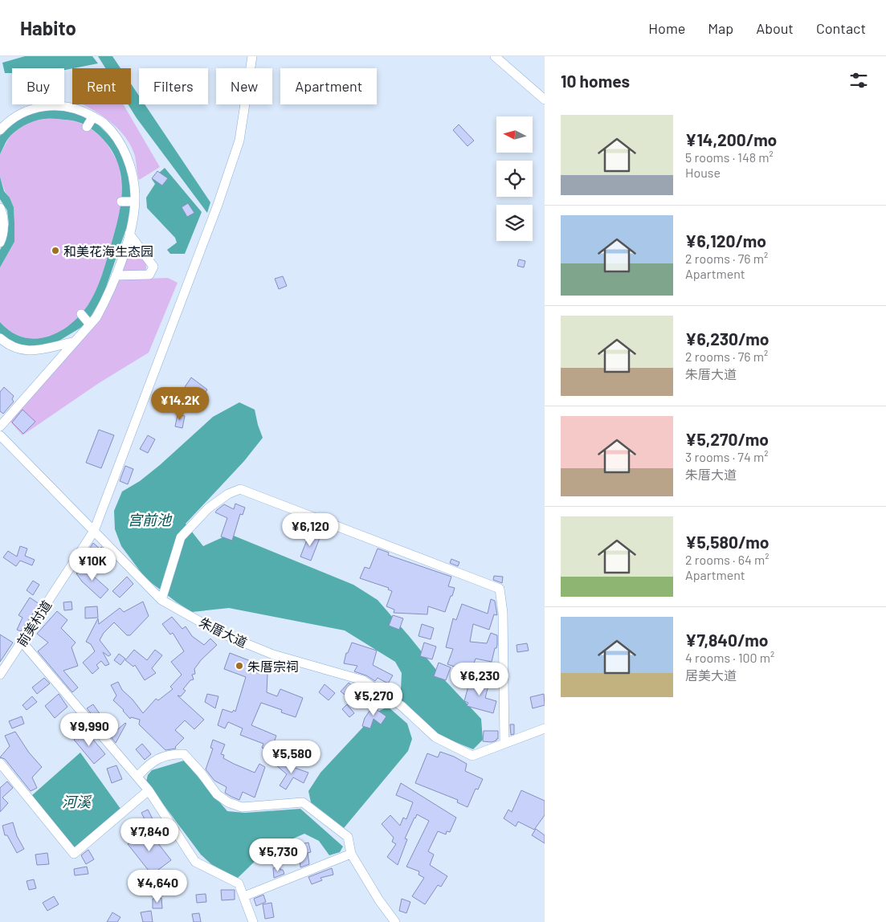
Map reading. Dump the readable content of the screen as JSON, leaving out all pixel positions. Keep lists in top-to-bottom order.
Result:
{
  "streets": {
    "street": ["前美村道", "朱厝大道"]
  },
  "crossings": [
    ["前美村道", "朱厝大道"]
  ],
  "water": ["宫前池", "河溪"],
  "places": ["和美花海生态园", "朱厝宗祠"],
  "north": "left",
  "page": {
    "header": "Habito",
    "nav": [
      "Home",
      "Map",
      "About",
      "Contact"
    ],
    "heading": "10 homes",
    "chip": [
      "Buy",
      "Rent",
      "Filters",
      "New",
      "Apartment"
    ],
    "list": [
      {
        "name": "¥14,200/mo",
        "note": "5 rooms · 148 m² · House"
      },
      {
        "name": "¥6,120/mo",
        "note": "2 rooms · 76 m² · Apartment"
      },
      {
        "name": "¥6,230/mo",
        "note": "2 rooms · 76 m² · 朱厝大道"
      },
      {
        "name": "¥5,270/mo",
        "note": "3 rooms · 74 m² · 朱厝大道"
      },
      {
        "name": "¥5,580/mo",
        "note": "2 rooms · 64 m² · Apartment"
      },
      {
        "name": "¥7,840/mo",
        "note": "4 rooms · 100 m² · 居美大道"
      }
    ],
    "price": [
      "¥14.2K",
      "¥6,120",
      "¥10K",
      "¥6,230",
      "¥5,270",
      "¥9,990",
      "¥5,580",
      "¥7,840",
      "¥5,730",
      "¥4,640"
    ]
  }
}
